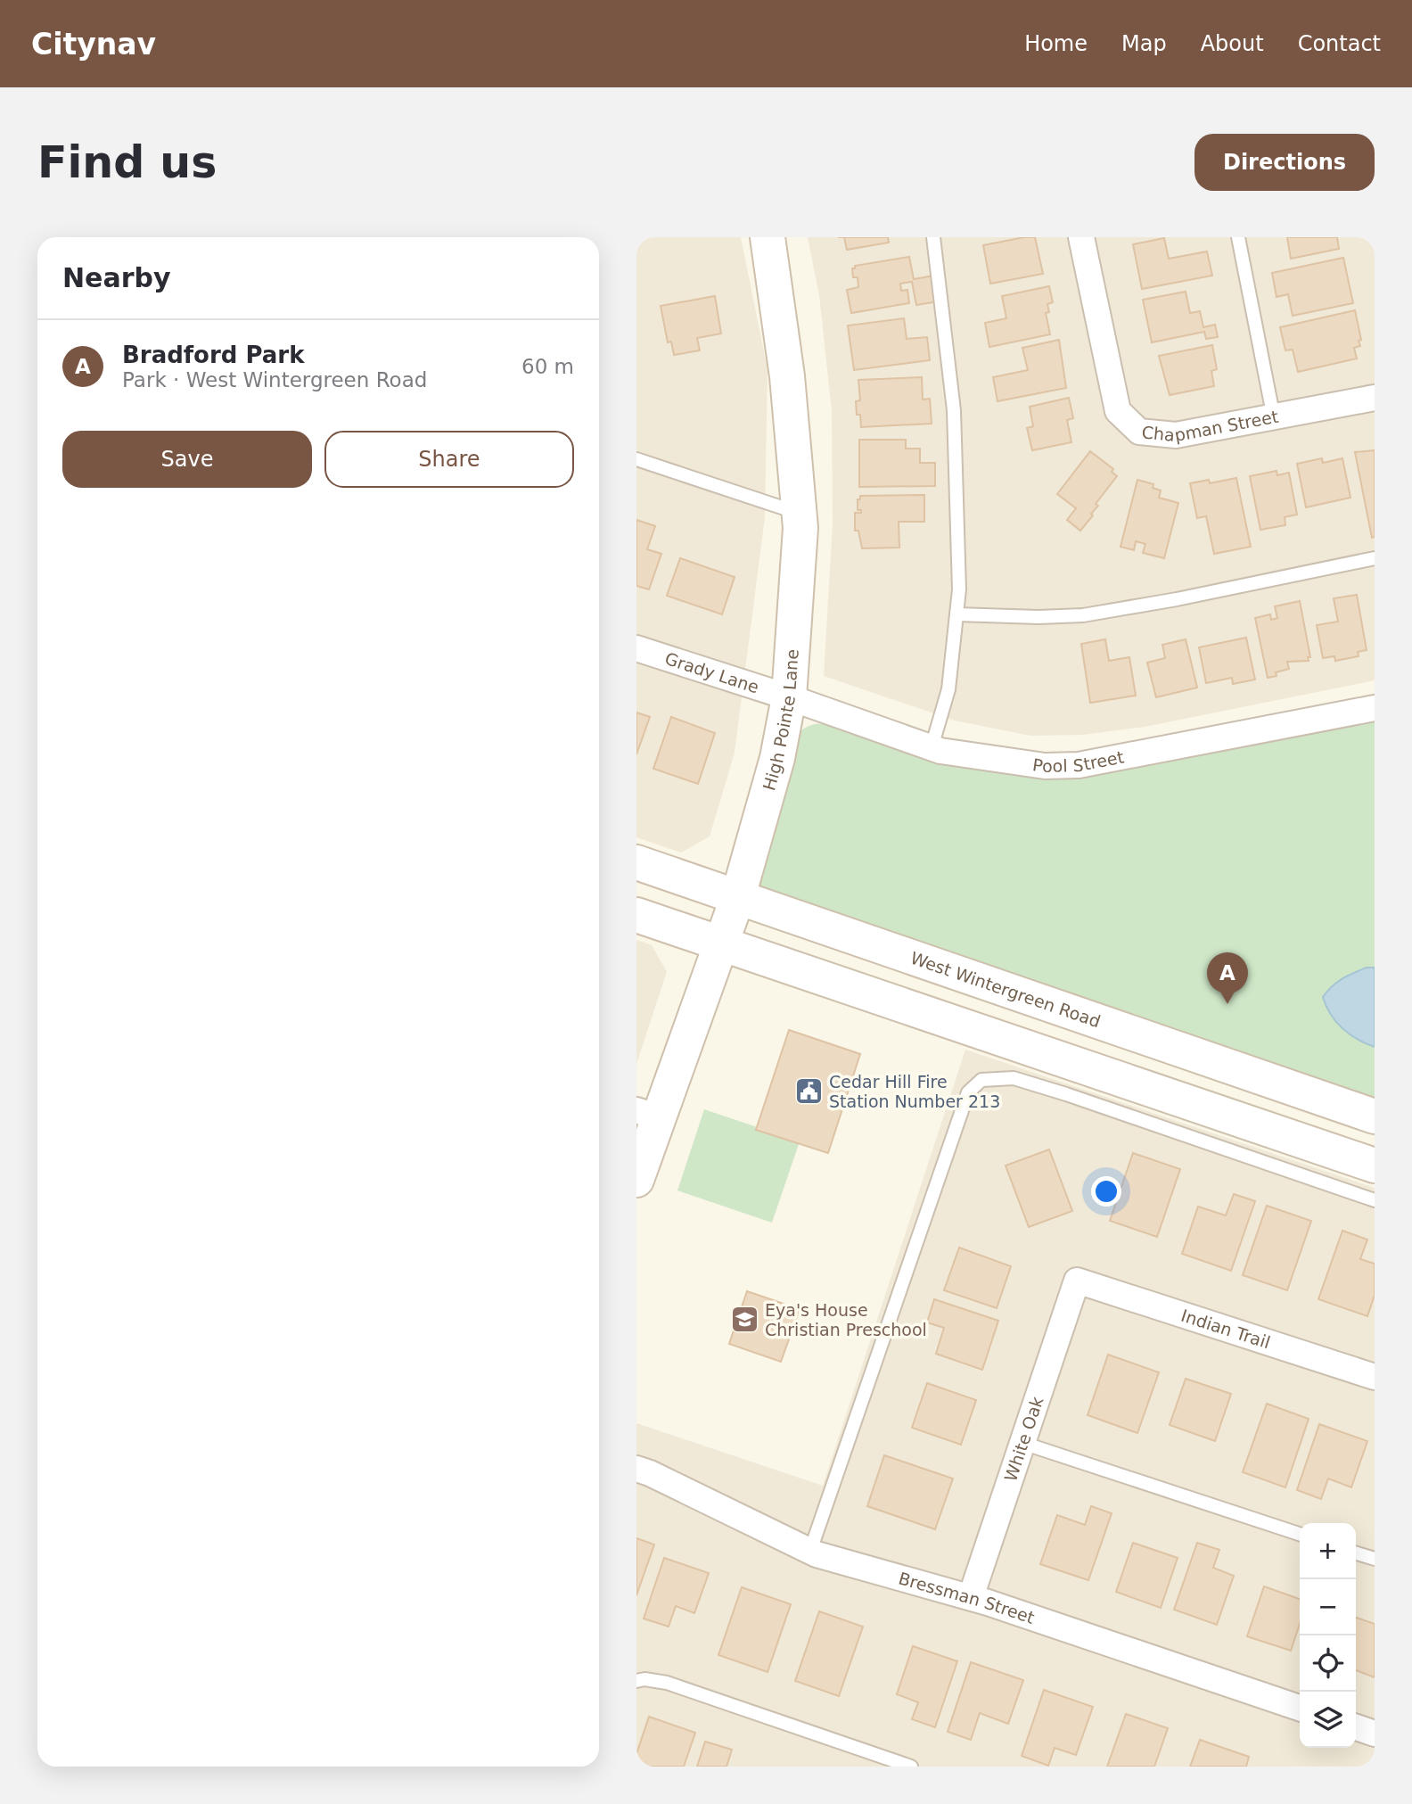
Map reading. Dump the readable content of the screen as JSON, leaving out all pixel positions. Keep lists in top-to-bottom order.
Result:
{
  "streets": {
    "street": [
      "Chapman Street",
      "Grady Lane",
      "High Pointe Lane",
      "Pool Street",
      "West Wintergreen Road",
      "Indian Trail",
      "White Oak",
      "Bressman Street"
    ]
  },
  "crossings": [
    ["Grady Lane", "High Pointe Lane"],
    ["Grady Lane", "Pool Street"],
    ["High Pointe Lane", "Pool Street"],
    ["High Pointe Lane", "West Wintergreen Road"],
    ["Indian Trail", "White Oak"],
    ["White Oak", "Bressman Street"]
  ],
  "places": {
    "public building": ["Cedar Hill Fire Station Number 213"],
    "school or university": ["Eya's House Christian Preschool"]
  },
  "page": {
    "header": "Citynav",
    "nav": [
      "Home",
      "Map",
      "About",
      "Contact"
    ],
    "buttons": [
      "Directions",
      ["Save", "Share"]
    ],
    "title": "Find us",
    "heading": "Nearby",
    "list": [
      {
        "mark": "A",
        "name": "Bradford Park",
        "note": "Park · West Wintergreen Road",
        "value": "60 m"
      }
    ],
    "pins": "A",
    "map_buttons": ["+", "−"]
  }
}
